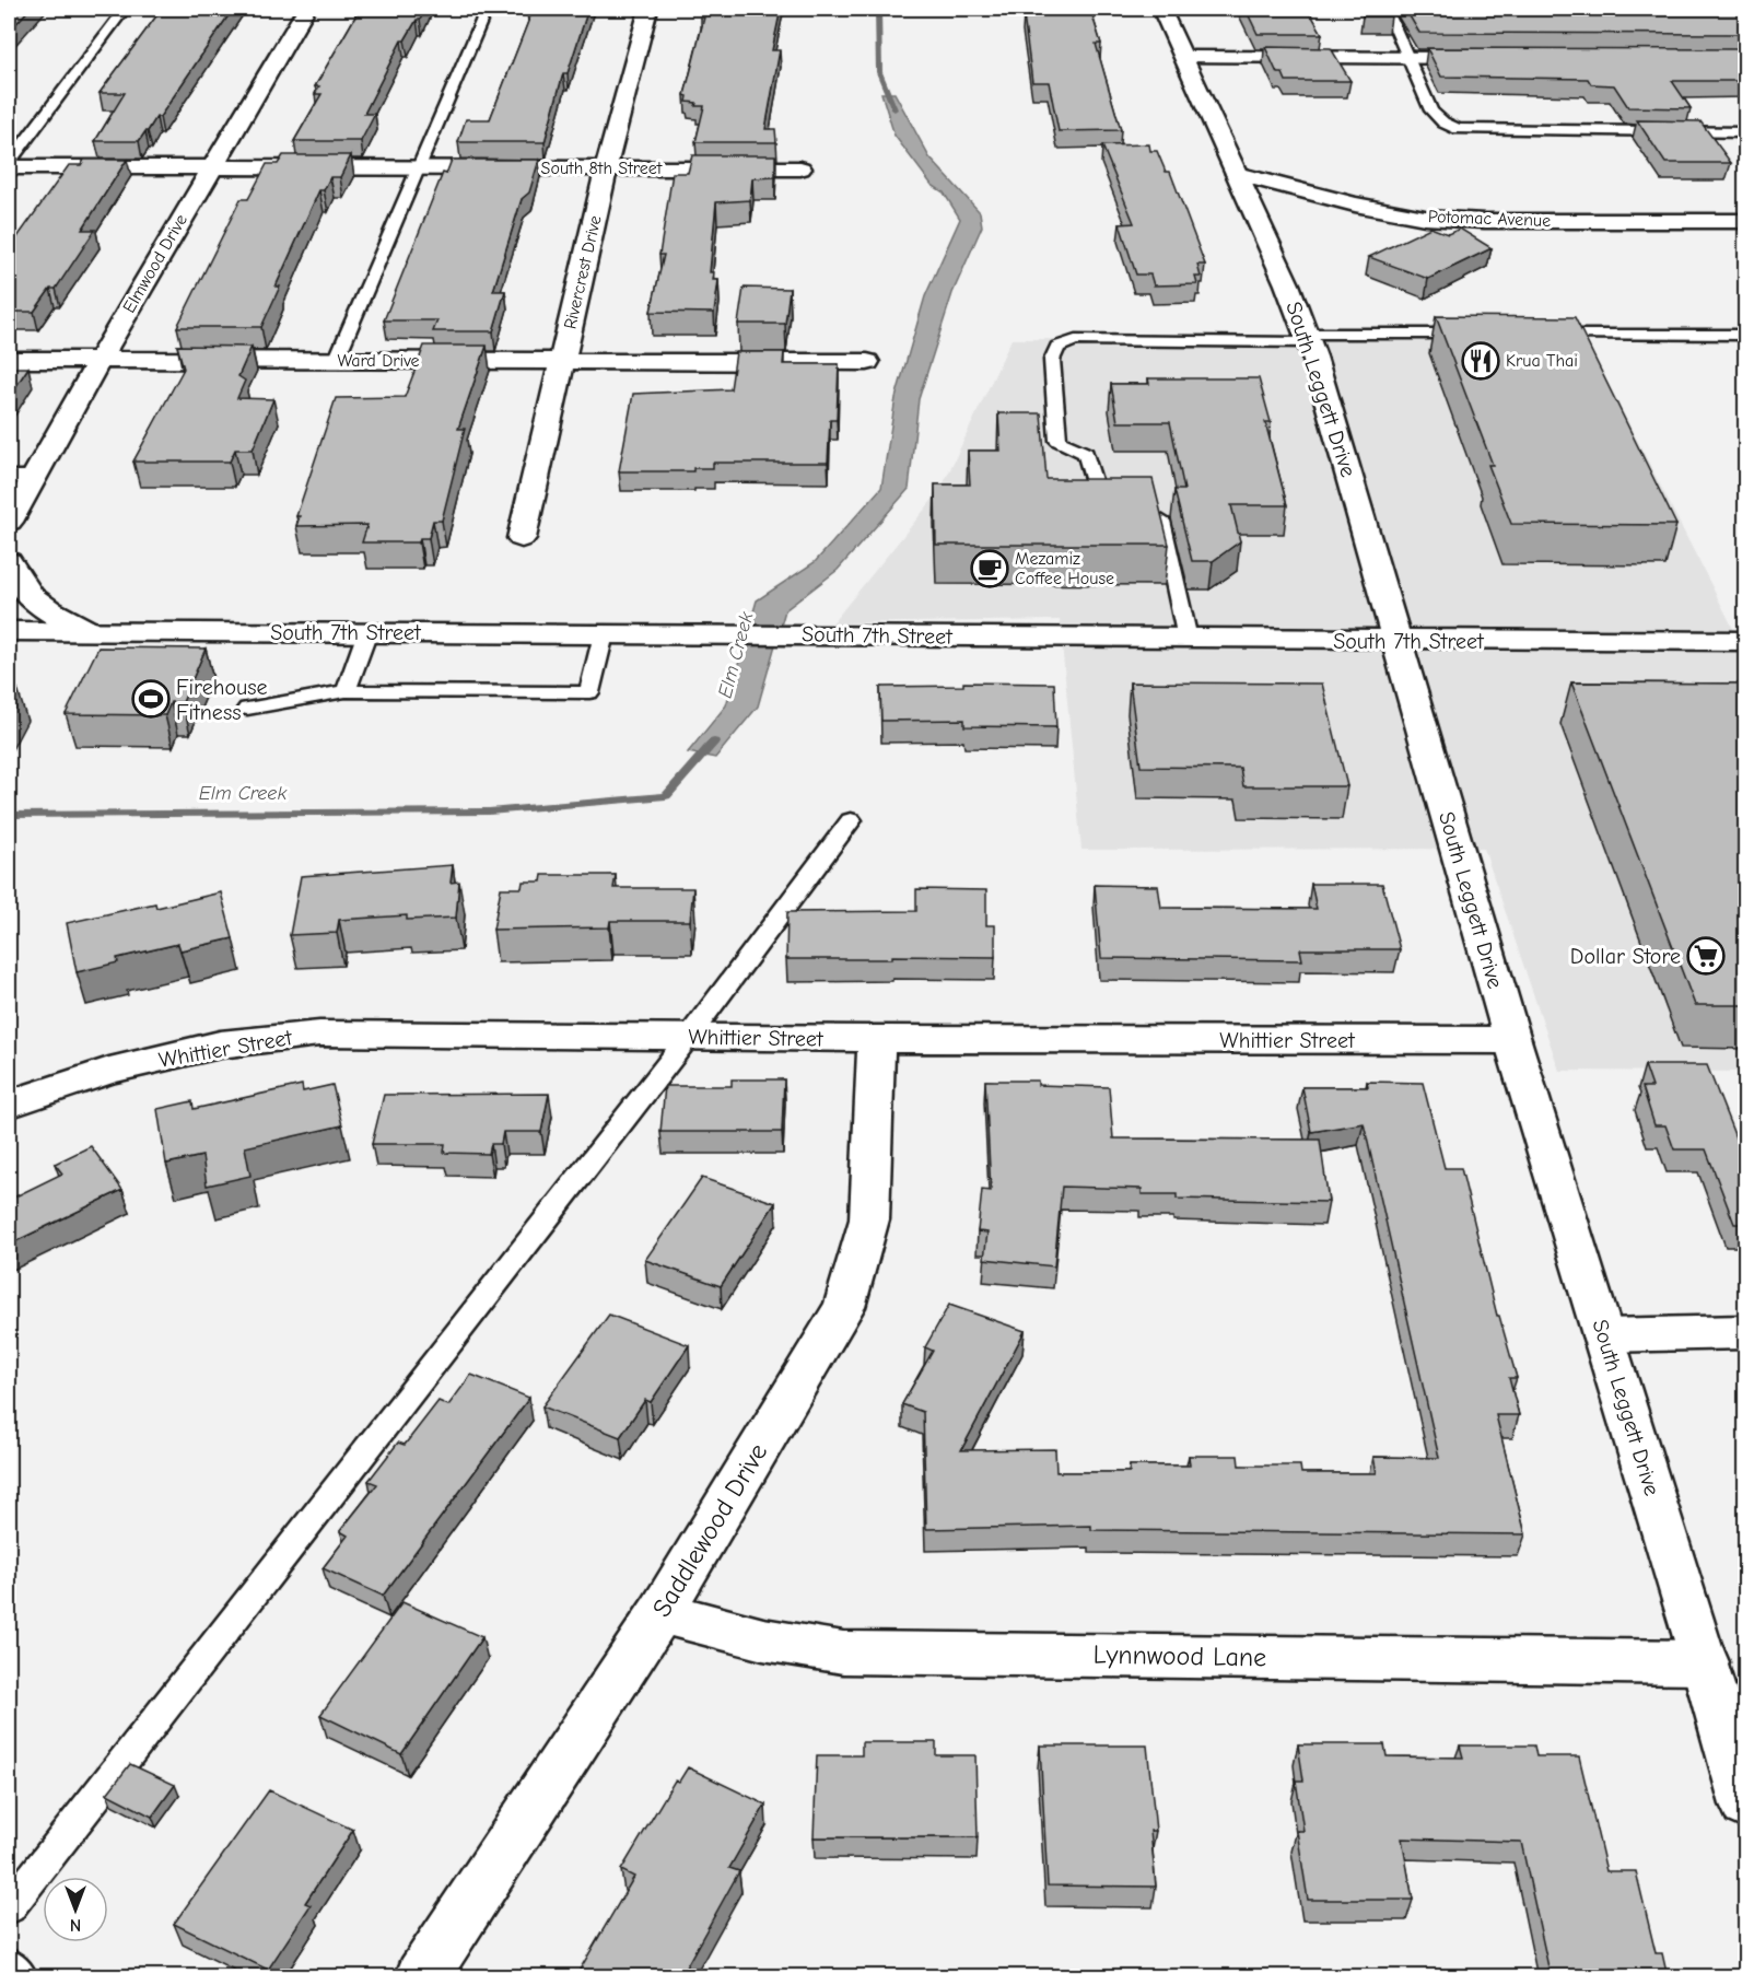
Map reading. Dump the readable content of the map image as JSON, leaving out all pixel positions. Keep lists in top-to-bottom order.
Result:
{
  "streets": {
    "street": [
      "South 8th Street",
      "Potomac Avenue",
      "Elmwood Drive",
      "Rivercrest Drive",
      "Ward Drive",
      "South Leggett Drive",
      "South 7th Street",
      "Whittier Street",
      "Saddlewood Drive",
      "Lynnwood Lane"
    ]
  },
  "crossings": [
    ["South 8th Street", "Elmwood Drive"],
    ["South 8th Street", "Rivercrest Drive"],
    ["Potomac Avenue", "South Leggett Drive"],
    ["Elmwood Drive", "Ward Drive"],
    ["Rivercrest Drive", "Ward Drive"],
    ["South Leggett Drive", "South 7th Street"],
    ["South Leggett Drive", "Whittier Street"],
    ["South Leggett Drive", "Lynnwood Lane"],
    ["Whittier Street", "Saddlewood Drive"],
    ["Saddlewood Drive", "Lynnwood Lane"]
  ],
  "water": ["Elm Creek"],
  "places": {
    "restaurant": ["Krua Thai"],
    "cafe": ["Mezamiz Coffee House"],
    "sports": ["Firehouse Fitness"],
    "supermarket": ["Dollar Store"]
  },
  "north": "bottom"
}
